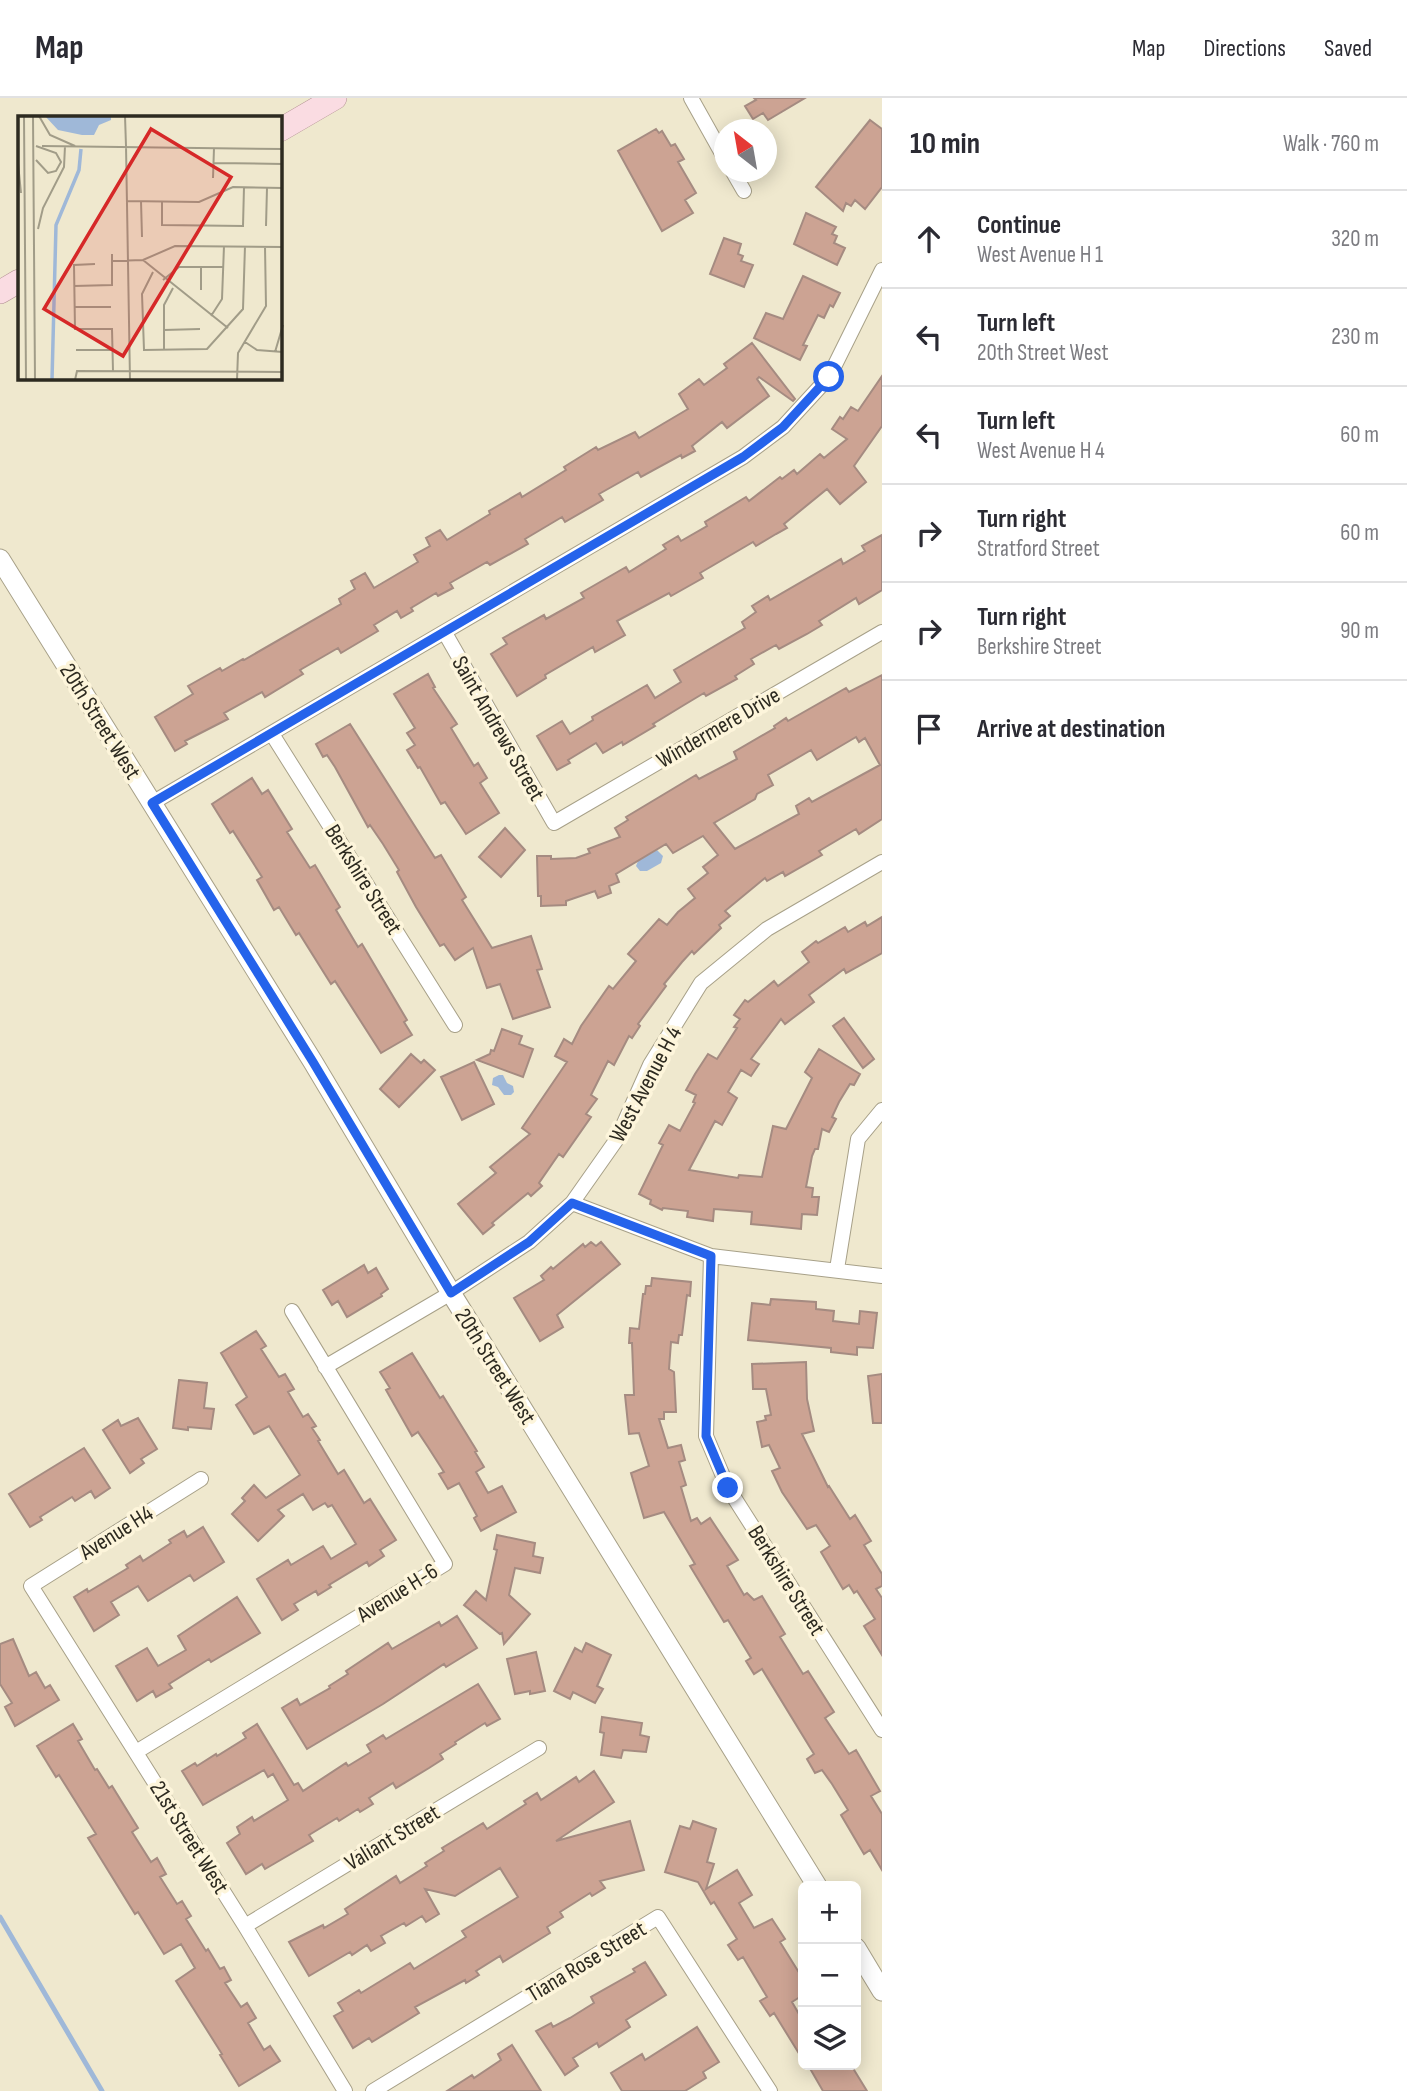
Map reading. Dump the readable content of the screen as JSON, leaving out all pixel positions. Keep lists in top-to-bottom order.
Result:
{
  "streets": {
    "main road": ["20th Street West"],
    "street": [
      "Windermere Drive",
      "Saint Andrews Street",
      "Berkshire Street",
      "West Avenue H 4",
      "Avenue H4",
      "Avenue H-6",
      "21st Street West",
      "Valiant Street",
      "Tiana Rose Street"
    ]
  },
  "crossings": [
    ["20th Street West", "West Avenue H 4"],
    ["Windermere Drive", "Saint Andrews Street"],
    ["Avenue H4", "21st Street West"],
    ["Avenue H-6", "21st Street West"],
    ["21st Street West", "Valiant Street"]
  ],
  "north": "top left",
  "page": {
    "header": "Map",
    "nav": ["Map", "Directions", "Saved"],
    "heading": ["10 min", "Walk · 760 m"],
    "list": [
      ["Continue", "West Avenue H 1", "320 m"],
      ["Turn left", "20th Street West", "230 m"],
      ["Turn left", "West Avenue H 4", "60 m"],
      ["Turn right", "Stratford Street", "60 m"],
      ["Turn right", "Berkshire Street", "90 m"],
      "Arrive at destination"
    ],
    "map_buttons": ["+", "−"]
  }
}
